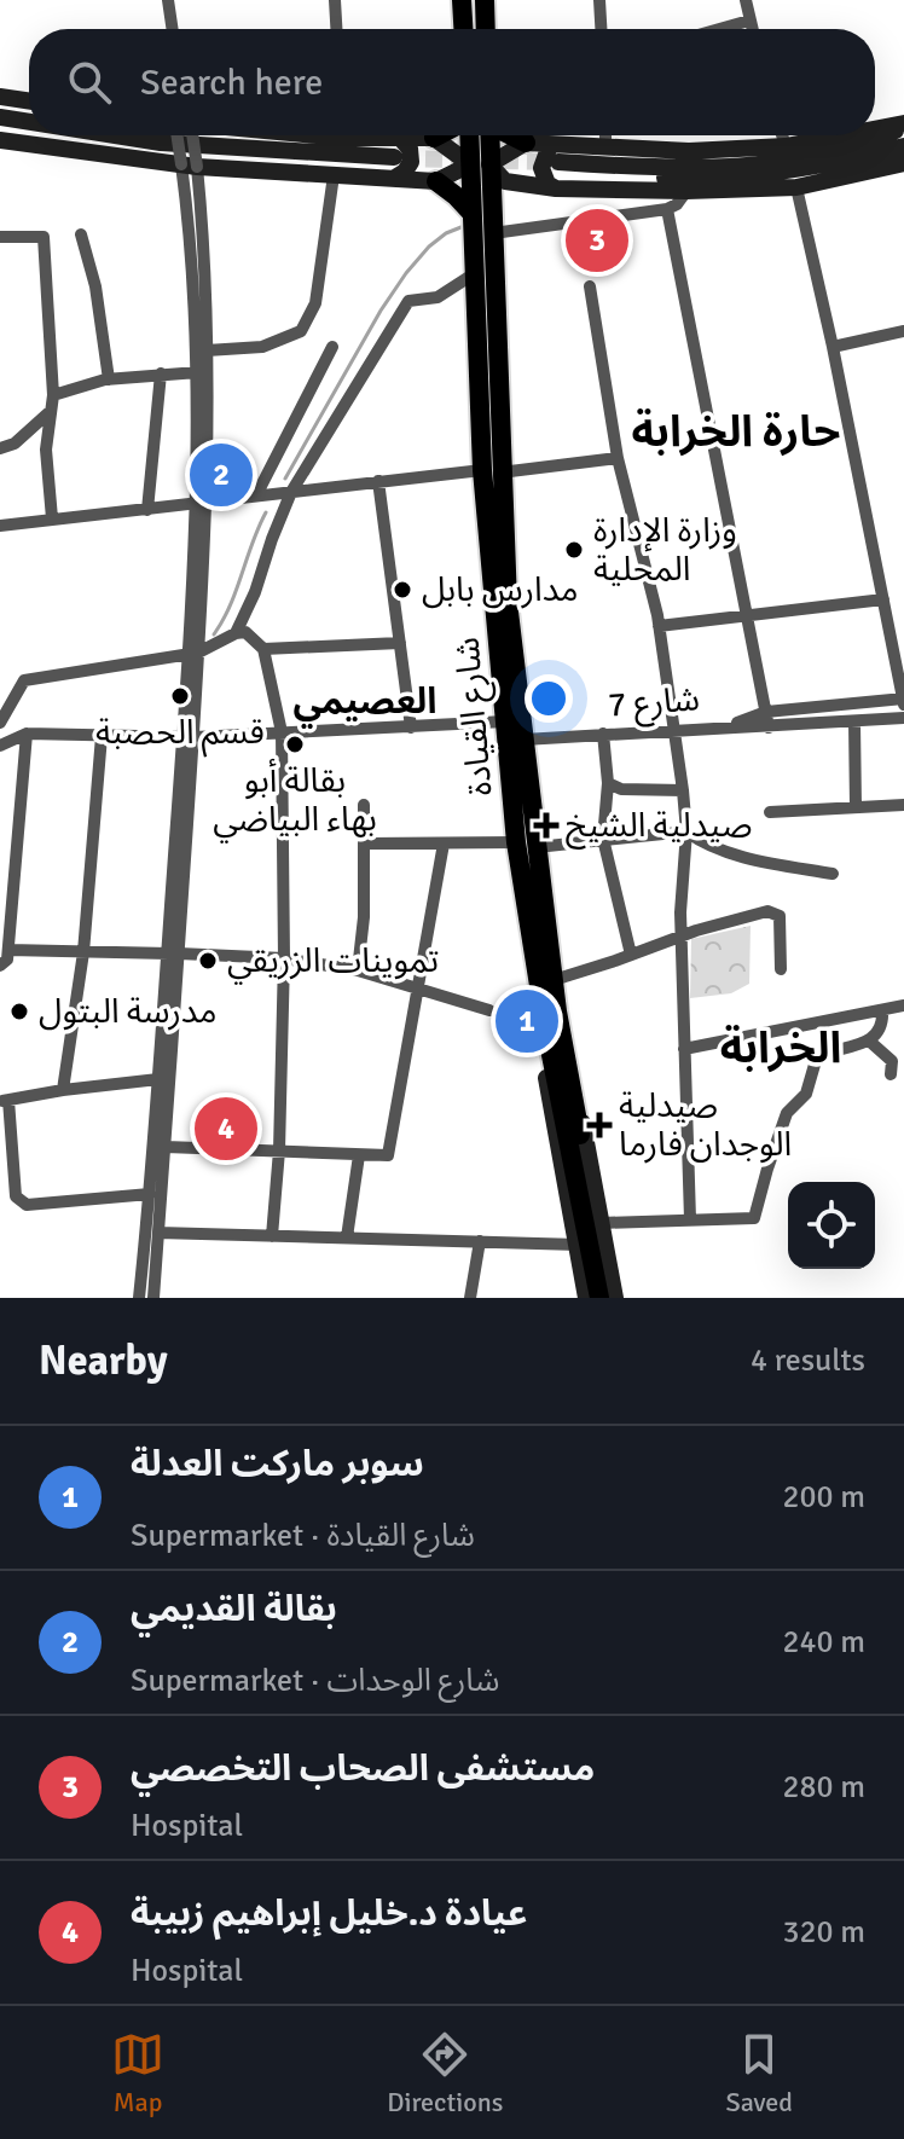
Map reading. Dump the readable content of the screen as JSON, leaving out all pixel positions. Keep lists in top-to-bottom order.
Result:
{
  "streets": {
    "main road": ["شارع القيادة"],
    "street": ["شارع 7"]
  },
  "crossings": [
    ["شارع 7", "شارع القيادة"]
  ],
  "districts": ["حارة الخرابة", "العصيمي", "الخرابة"],
  "places": {
    "other": [
      "وزارة الإدارة المحلية",
      "مدارس بابل",
      "قسم الحصبة",
      "بقالة أبو بهاء البياضي",
      "تموينات الزريقي",
      "مدرسة البتول"
    ],
    "health": ["صيدلية الشيخ", "صيدلية الوجدان فارما"]
  },
  "page": {
    "search": "Search here",
    "pins": [
      "3",
      "2",
      "1",
      "4"
    ],
    "heading": ["Nearby", "4 results"],
    "list": [
      {
        "mark": "1",
        "name": "سوبر ماركت العدلة",
        "note": "Supermarket · شارع القيادة",
        "value": "200 m"
      },
      {
        "mark": "2",
        "name": "بقالة القديمي",
        "note": "Supermarket · شارع الوحدات",
        "value": "240 m"
      },
      {
        "mark": "3",
        "name": "مستشفى الصحاب التخصصي",
        "note": "Hospital",
        "value": "280 m"
      },
      {
        "mark": "4",
        "name": "عيادة د.خليل إبراهيم زبيبة",
        "note": "Hospital",
        "value": "320 m"
      }
    ],
    "nav": ["Map", "Directions", "Saved"]
  }
}
